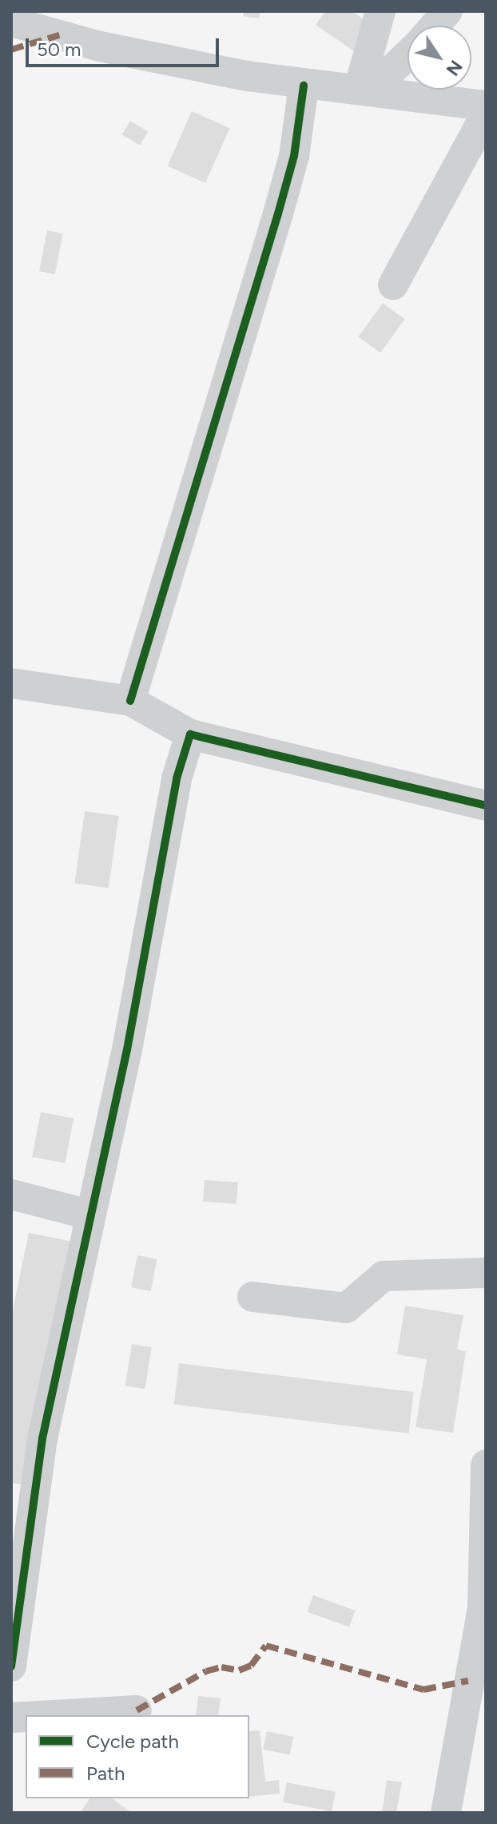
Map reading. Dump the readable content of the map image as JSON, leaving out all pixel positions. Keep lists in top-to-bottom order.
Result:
{
  "legend": ["Cycle path", "Path"],
  "scale_bar": "50 m",
  "north": "bottom right"
}
